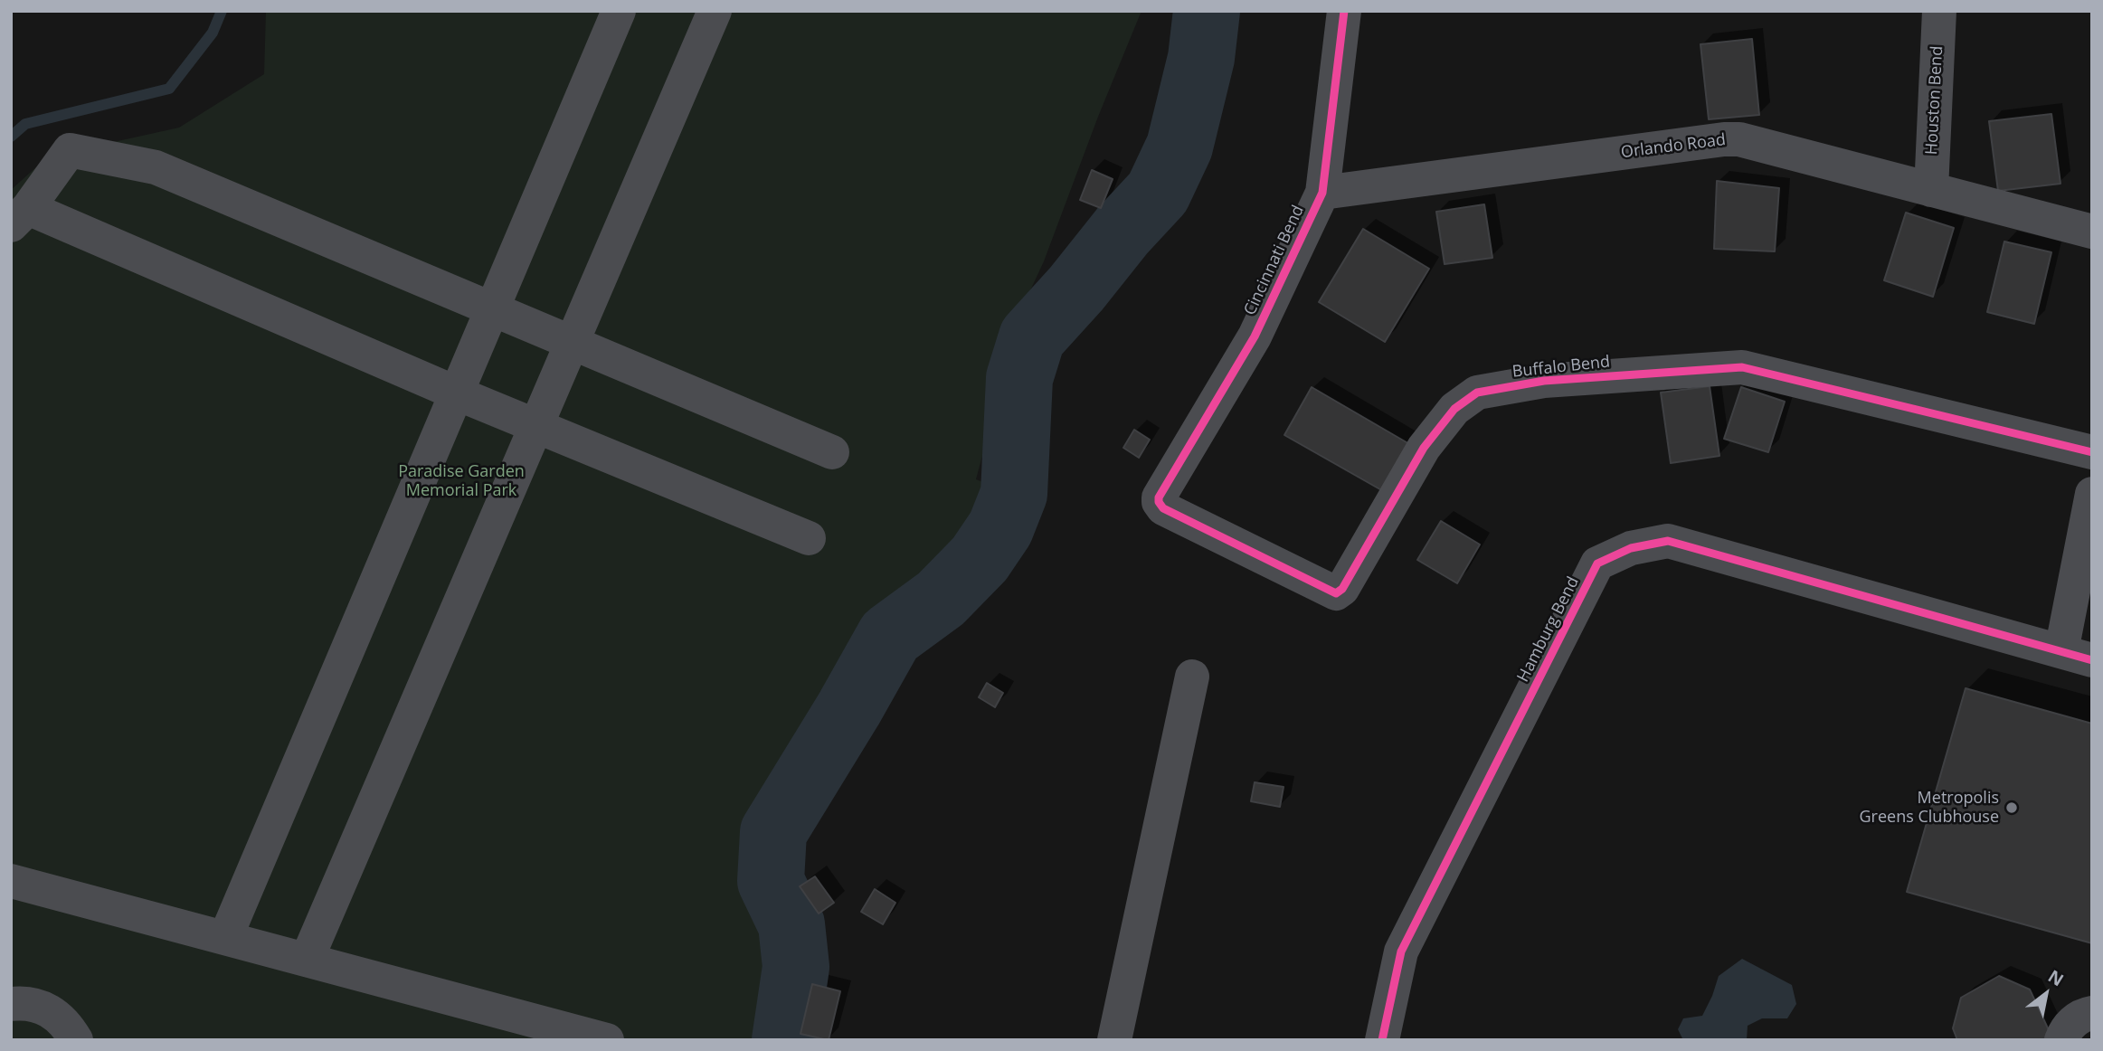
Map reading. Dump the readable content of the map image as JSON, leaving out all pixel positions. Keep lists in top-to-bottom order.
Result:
{
  "streets": {
    "street": [
      "Houston Bend",
      "Orlando Road",
      "Cincinnati Bend",
      "Buffalo Bend",
      "Hamburg Bend"
    ]
  },
  "crossings": [
    ["Houston Bend", "Orlando Road"],
    ["Orlando Road", "Cincinnati Bend"],
    ["Cincinnati Bend", "Buffalo Bend"]
  ],
  "parks": ["Paradise Garden Memorial Park"],
  "places": ["Metropolis Greens Clubhouse"],
  "north": "top right"
}
